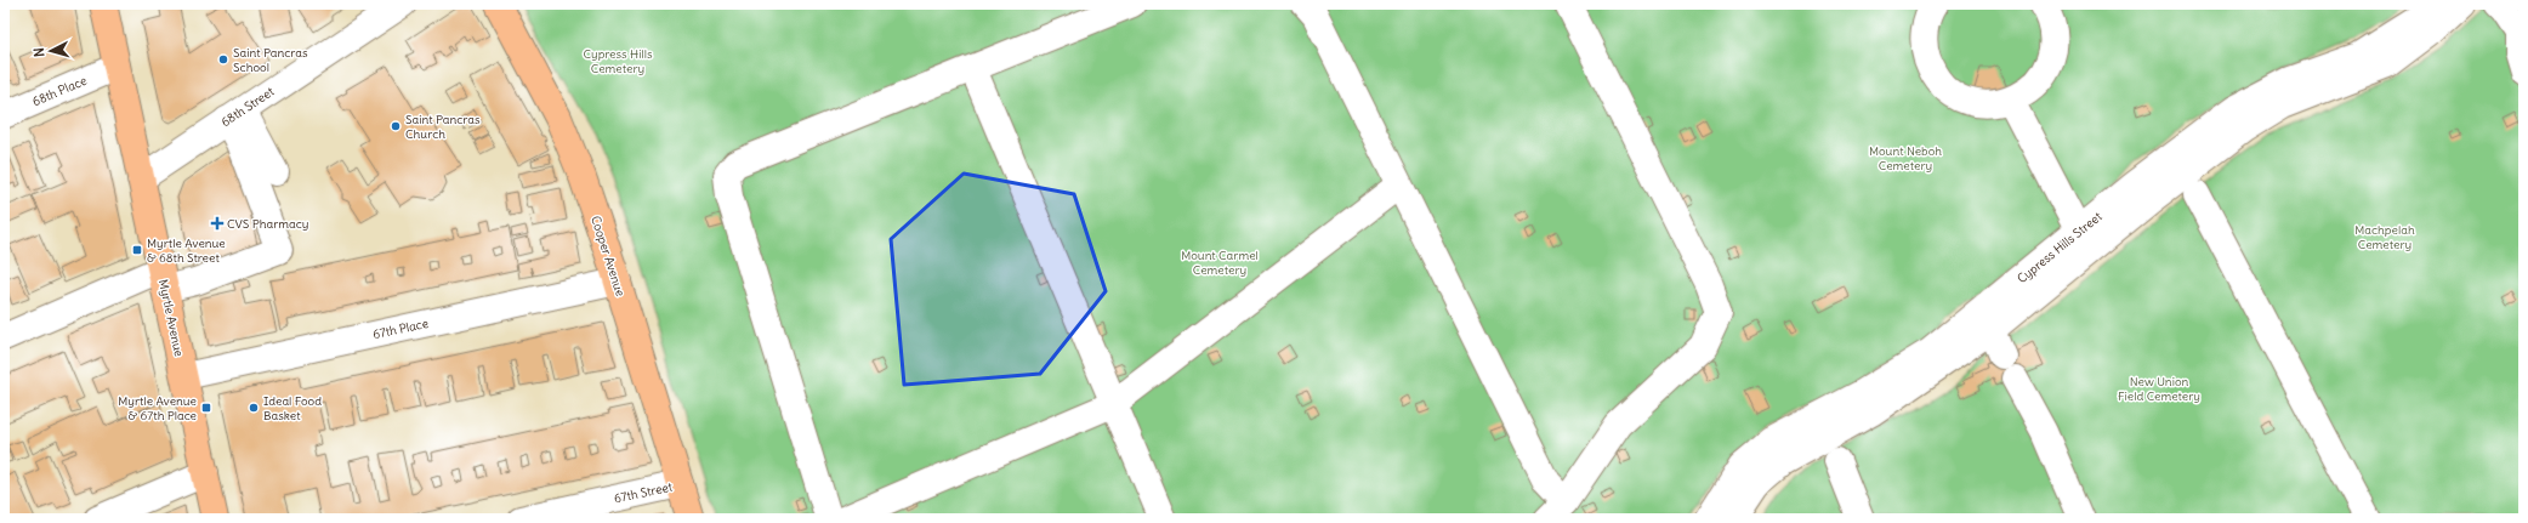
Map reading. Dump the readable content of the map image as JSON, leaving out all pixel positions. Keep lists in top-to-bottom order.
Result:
{
  "streets": {
    "main road": ["Cooper Avenue", "Myrtle Avenue"],
    "street": [
      "68th Place",
      "68th Street",
      "Cypress Hills Street",
      "67th Place",
      "67th Street"
    ]
  },
  "crossings": [
    ["68th Place", "Myrtle Avenue"],
    ["68th Street", "Myrtle Avenue"],
    ["Cooper Avenue", "67th Place"],
    ["Cooper Avenue", "67th Street"],
    ["Myrtle Avenue", "67th Place"]
  ],
  "parks": [
    "Cypress Hills Cemetery",
    "Mount Neboh Cemetery",
    "Machpelah Cemetery",
    "Mount Carmel Cemetery",
    "New Union Field Cemetery"
  ],
  "places": {
    "other": ["Saint Pancras School", "Saint Pancras Church", "Ideal Food Basket"],
    "health": ["CVS Pharmacy"],
    "transit": ["Myrtle Avenue & 68th Street", "Myrtle Avenue & 67th Place"]
  },
  "north": "left"
}
